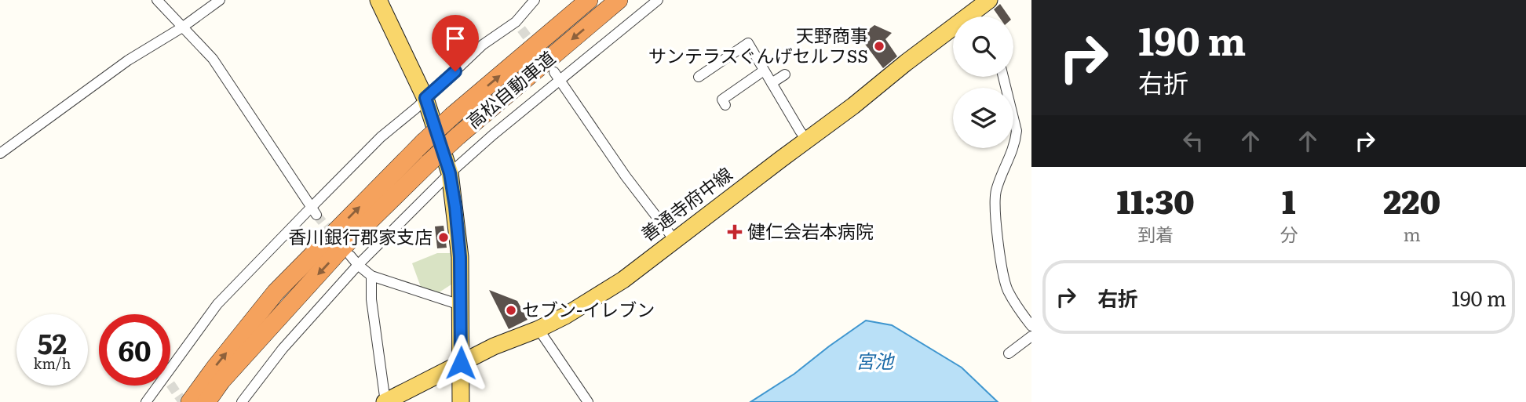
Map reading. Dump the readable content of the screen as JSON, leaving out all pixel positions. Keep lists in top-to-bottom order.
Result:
{
  "streets": {
    "highway": ["高松自動車道"],
    "main road": ["善通寺府中線"]
  },
  "water": ["宮池"],
  "places": {
    "other": ["天野商事 サンテラスぐんげセルフSS", "香川銀行郡家支店", "セブン-イレブン"],
    "health": ["健仁会岩本病院"]
  },
  "page": {
    "turn": ["190 m", "右折"],
    "eta": [
      "11:30",
      "到着",
      "1",
      "分",
      "220",
      "m"
    ],
    "list": [
      {
        "name": "右折",
        "value": "190 m"
      }
    ],
    "speed": "52 km/h",
    "limit": "60"
  }
}
